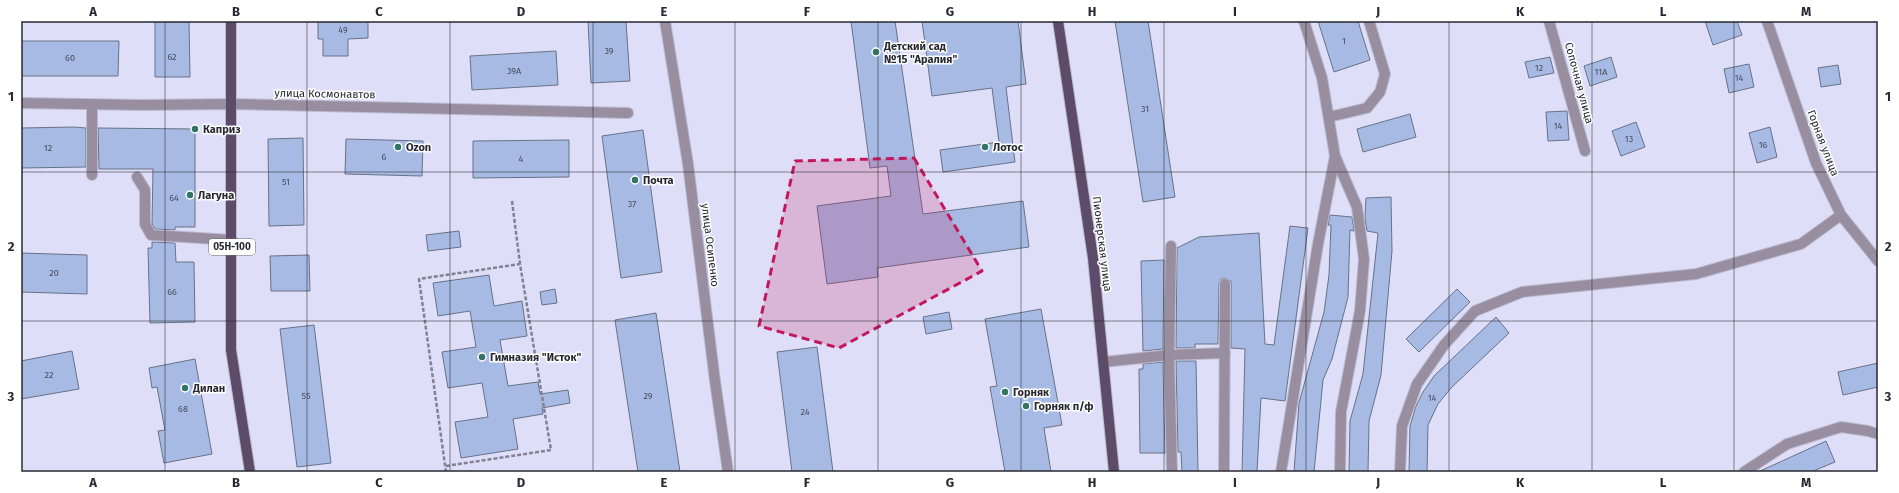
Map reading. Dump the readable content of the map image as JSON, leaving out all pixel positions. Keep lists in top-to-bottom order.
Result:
{
  "streets": {
    "main road": ["Пионерская улица", "05Н-100"],
    "street": [
      "Сопочная улица",
      "улица Космонавтов",
      "Горная улица",
      "улица Осипенко"
    ]
  },
  "crossings": [
    ["улица Космонавтов", "05Н-100"]
  ],
  "places": [
    "Детский сад №15 \"Аралия\"",
    "Каприз",
    "Ozon",
    "Лотос",
    "Почта",
    "Лагуна",
    "Гимназия \"Исток\"",
    "Дилан",
    "Горняк",
    "Горняк п/ф"
  ],
  "house_numbers": [
    "49",
    "1",
    "39",
    "62",
    "60",
    "12",
    "39А",
    "11А",
    "14",
    "31",
    "14",
    "13",
    "16",
    "12",
    "6",
    "4",
    "51",
    "64",
    "37",
    "20",
    "66",
    "22",
    "55",
    "29",
    "14",
    "68",
    "24"
  ],
  "grid": {
    "columns": [
      "A",
      "B",
      "C",
      "D",
      "E",
      "F",
      "G",
      "H",
      "I",
      "J",
      "K",
      "L",
      "M"
    ],
    "rows": ["1", "2", "3"]
  }
}
